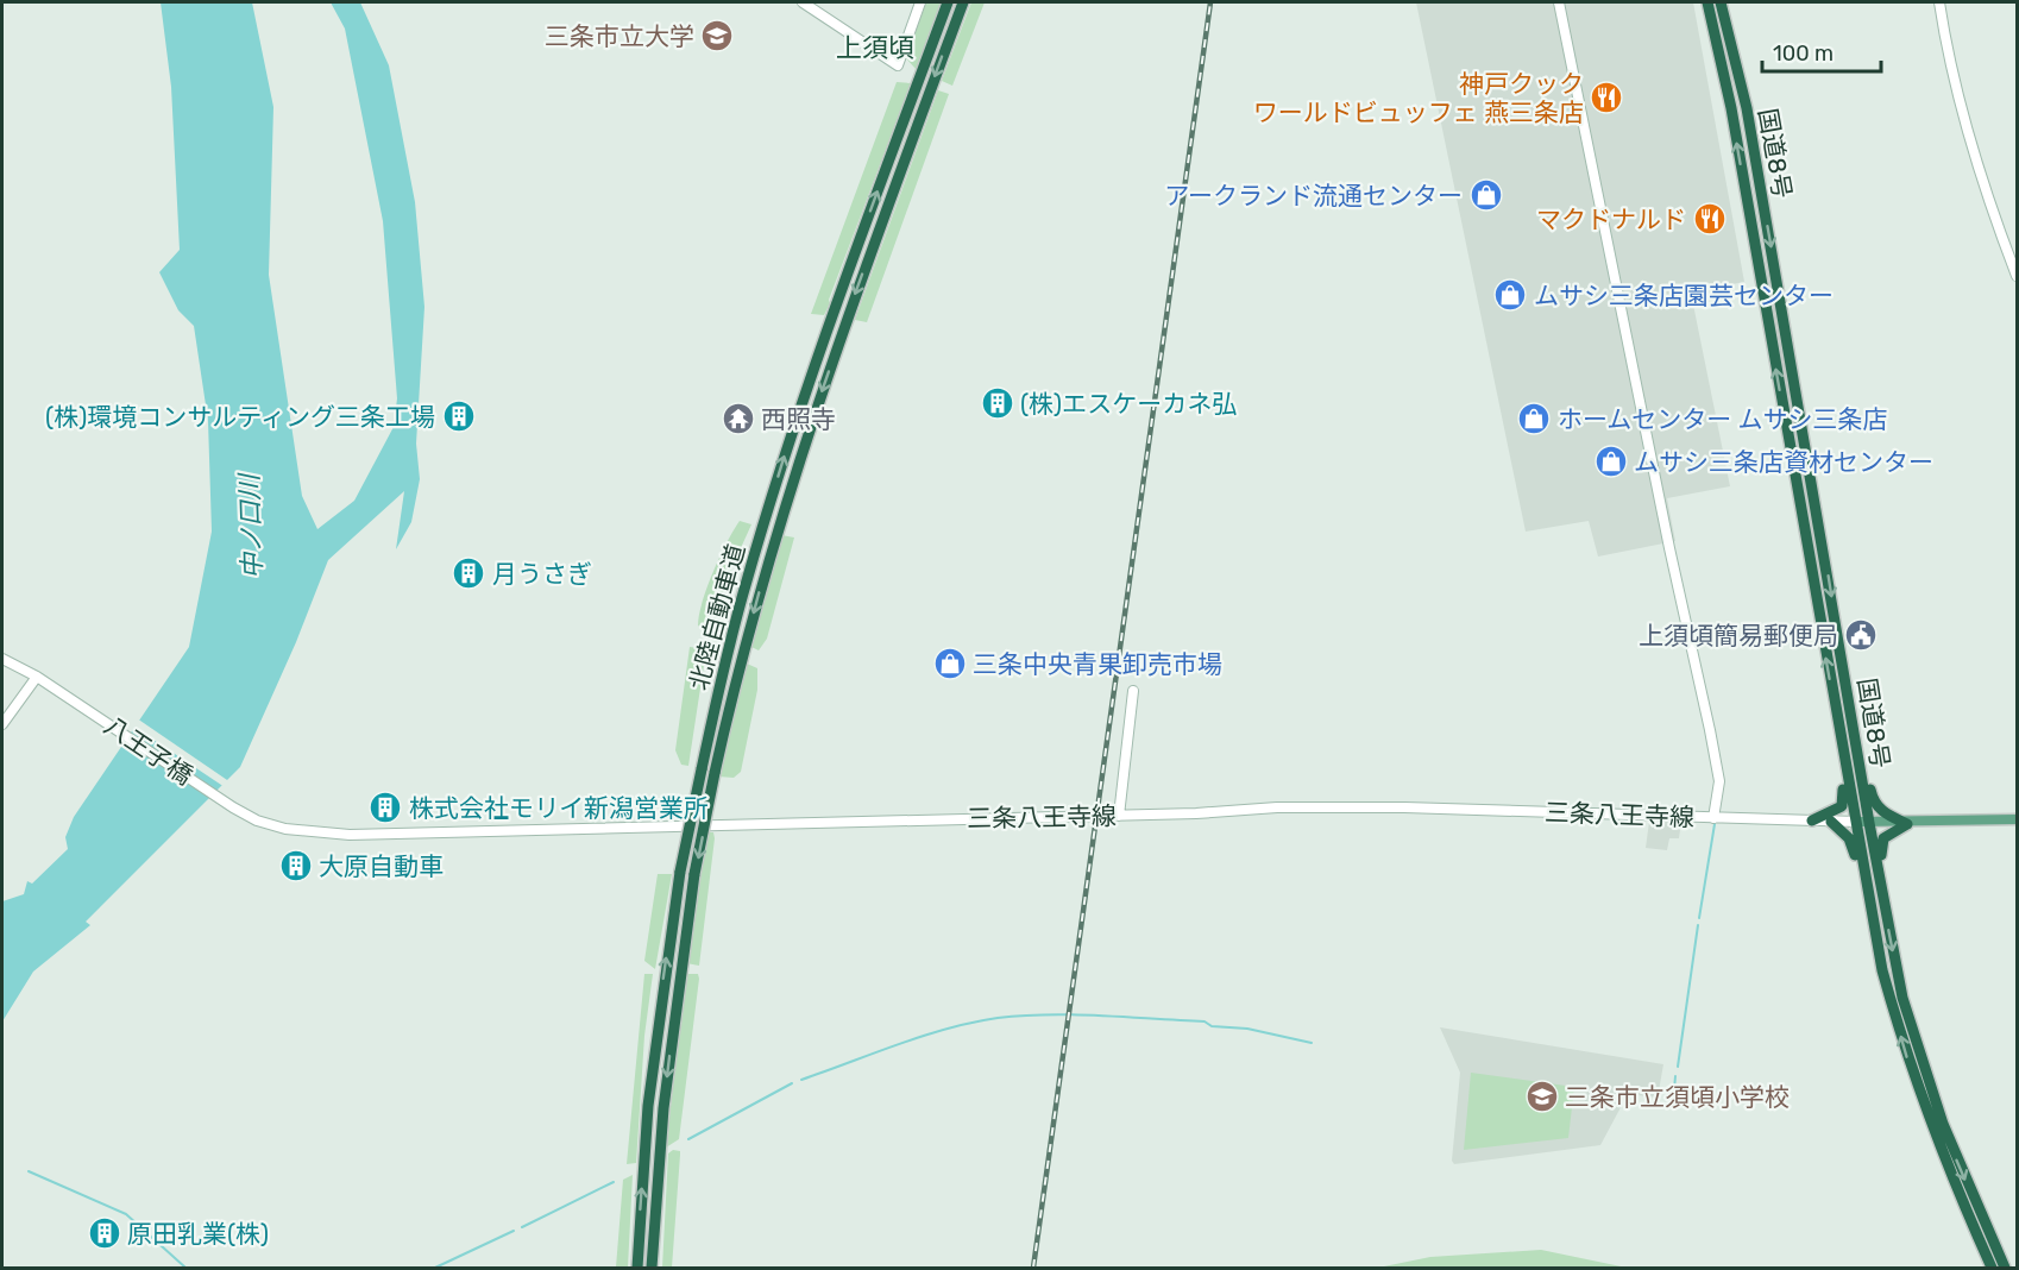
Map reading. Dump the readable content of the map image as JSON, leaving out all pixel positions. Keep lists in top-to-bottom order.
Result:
{
  "streets": {
    "highway": ["国道8号", "北陸自動車道"],
    "main road": ["八王子橋", "三条八王寺線"]
  },
  "crossings": [
    ["国道8号", "三条八王寺線"],
    ["八王子橋", "三条八王寺線"]
  ],
  "districts": ["上須頃"],
  "water": ["中ノ口川"],
  "places": {
    "school or university": ["三条市立大学", "三条市立須頃小学校"],
    "restaurant": ["神戸クック ワールドビュッフェ 燕三条店", "マクドナルド"],
    "shop": [
      "アークランド流通センター",
      "ムサシ三条店園芸センター",
      "ホームセンター ムサシ三条店",
      "ムサシ三条店資材センター",
      "三条中央青果卸売市場"
    ],
    "building": [
      "(株)エスケーカネ弘",
      "(株)環境コンサルティング三条工場",
      "月うさぎ",
      "株式会社モリイ新潟営業所",
      "大原自動車",
      "原田乳業(株)"
    ],
    "temple": ["西照寺"],
    "public building": ["上須頃簡易郵便局"]
  },
  "scale_bar": "100 m"
}
